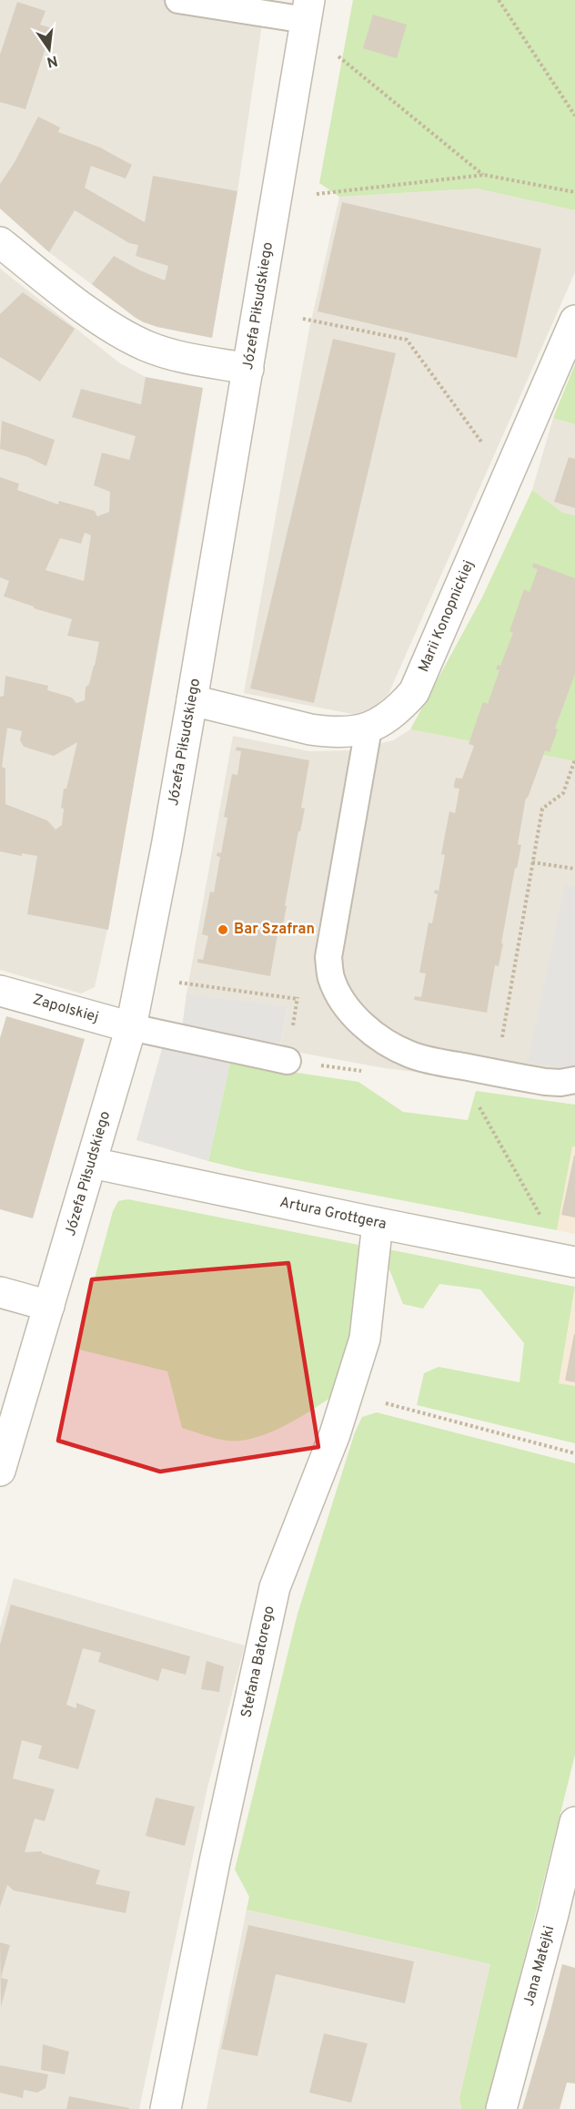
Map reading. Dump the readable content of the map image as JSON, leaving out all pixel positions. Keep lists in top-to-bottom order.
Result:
{
  "streets": {
    "street": [
      "Józefa Piłsudskiego",
      "Marii Konopnickiej",
      "Zapolskiej",
      "Artura Grottgera",
      "Stefana Batorego",
      "Jana Matejki"
    ]
  },
  "crossings": [
    ["Józefa Piłsudskiego", "Marii Konopnickiej"],
    ["Józefa Piłsudskiego", "Zapolskiej"],
    ["Józefa Piłsudskiego", "Artura Grottgera"],
    ["Artura Grottgera", "Stefana Batorego"]
  ],
  "places": ["Bar Szafran"],
  "north": "bottom"
}
